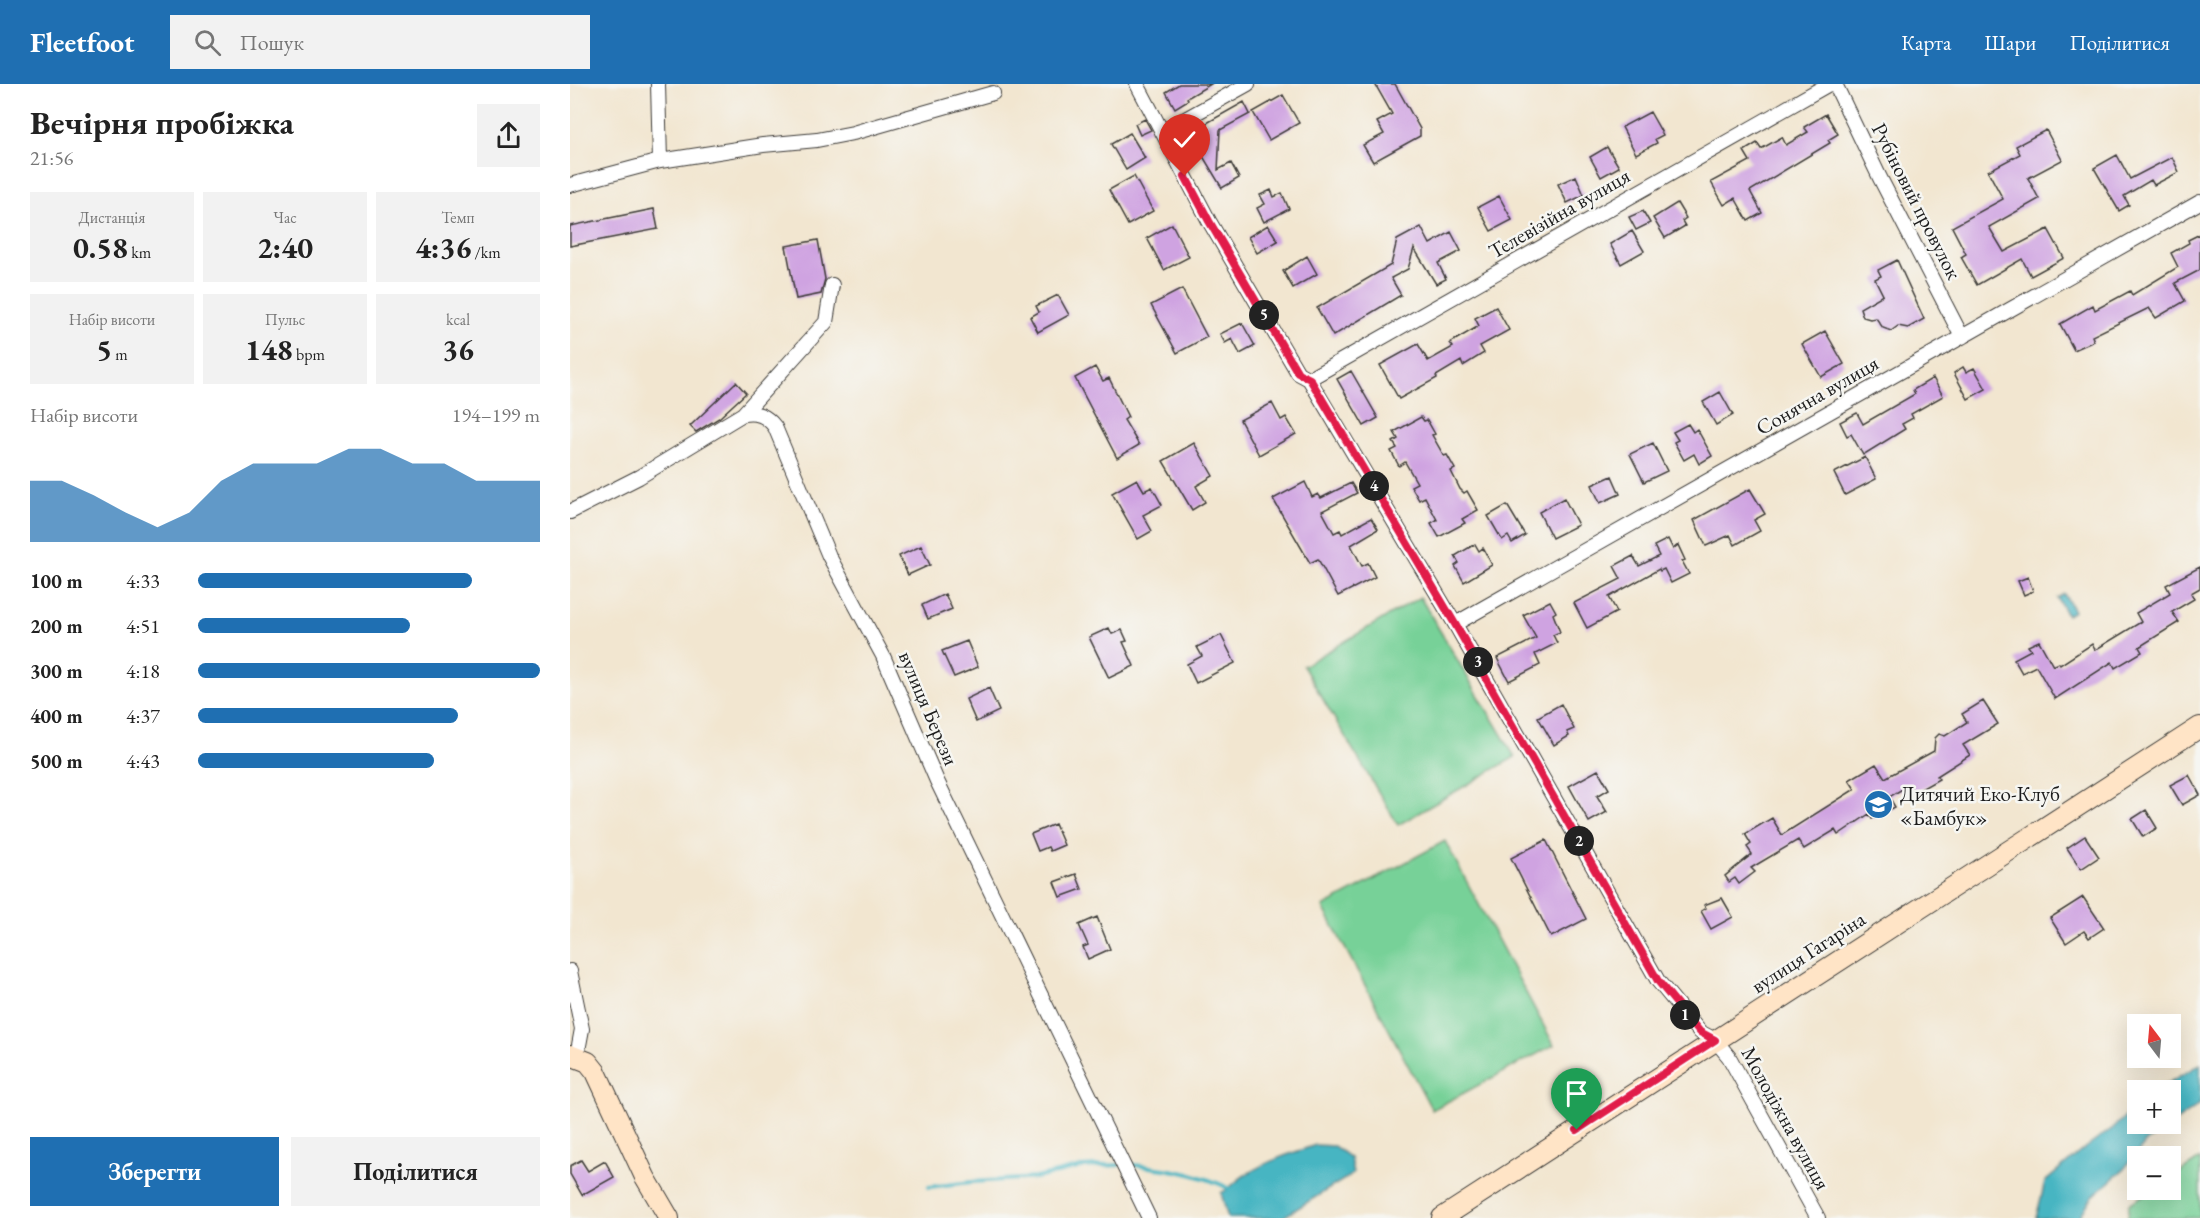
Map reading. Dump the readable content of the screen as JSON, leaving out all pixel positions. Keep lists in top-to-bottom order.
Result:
{
  "streets": {
    "street": [
      "Рубіновий провулок",
      "Телевізійна вулиця",
      "Сонячна вулиця",
      "вулиця Берези",
      "вулиця Гагаріна",
      "Молодіжна вулиця"
    ]
  },
  "crossings": [
    ["Рубіновий провулок", "Сонячна вулиця"],
    ["Телевізійна вулиця", "Молодіжна вулиця"],
    ["Сонячна вулиця", "Молодіжна вулиця"],
    ["вулиця Гагаріна", "Молодіжна вулиця"]
  ],
  "places": {
    "school or university": ["Дитячий Еко-Клуб «Бамбук»"]
  },
  "north": "top",
  "page": {
    "header": "Fleetfoot",
    "search": "Пошук",
    "nav": ["Карта", "Шари", "Поділитися"],
    "heading": ["Вечірня пробіжка", "21:56"],
    "stats": [
      ["Дистанція", "0.58 km"],
      ["Час", "2:40"],
      ["Темп", "4:36 /km"],
      ["Набір висоти", "5 m"],
      ["Пульс", "148 bpm"],
      ["kcal", "36"]
    ],
    "pins": [
      "5",
      "4",
      "3",
      "2",
      "1"
    ],
    "chart": ["Набір висоти", "194–199 m"],
    "list": [
      {
        "name": "100 m",
        "note": "4:33"
      },
      {
        "name": "200 m",
        "note": "4:51"
      },
      {
        "name": "300 m",
        "note": "4:18"
      },
      {
        "name": "400 m",
        "note": "4:37"
      },
      {
        "name": "500 m",
        "note": "4:43"
      }
    ],
    "map_buttons": ["+", "−"],
    "buttons": ["Зберегти", "Поділитися"]
  }
}
